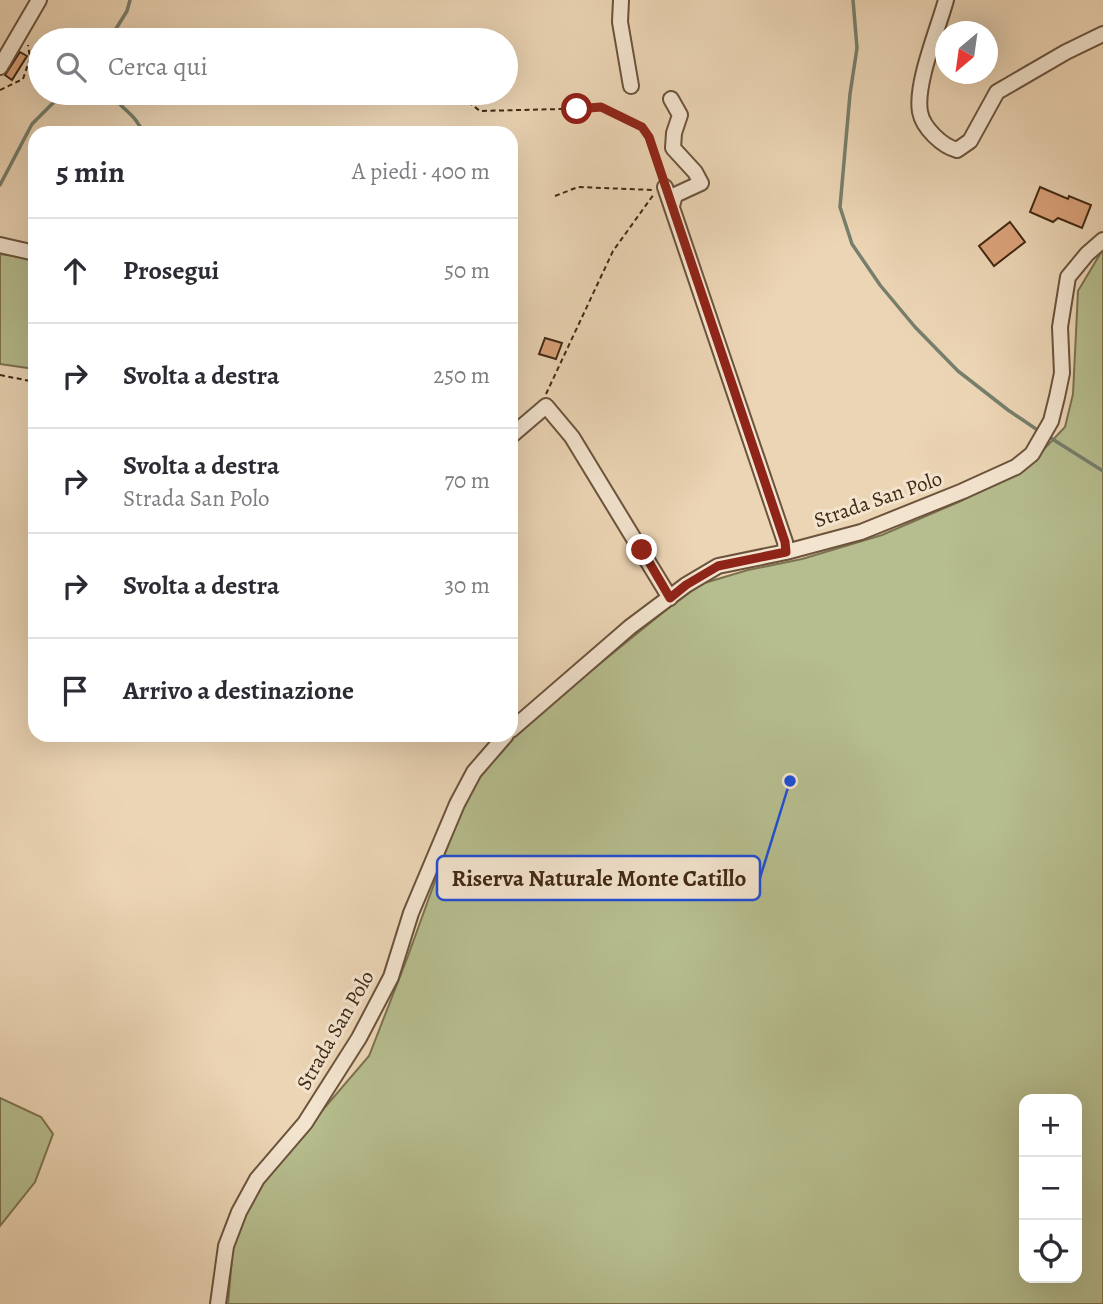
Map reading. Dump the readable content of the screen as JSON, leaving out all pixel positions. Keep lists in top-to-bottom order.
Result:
{
  "streets": {
    "street": ["Strada San Polo"]
  },
  "places": ["Riserva Naturale Monte Catillo"],
  "north": "bottom left",
  "page": {
    "search": "Cerca qui",
    "heading": ["5 min", "A piedi · 400 m"],
    "list": [
      ["Prosegui", "50 m"],
      ["Svolta a destra", "250 m"],
      ["Svolta a destra", "Strada San Polo", "70 m"],
      ["Svolta a destra", "30 m"],
      "Arrivo a destinazione"
    ],
    "map_buttons": ["+", "−"]
  }
}
